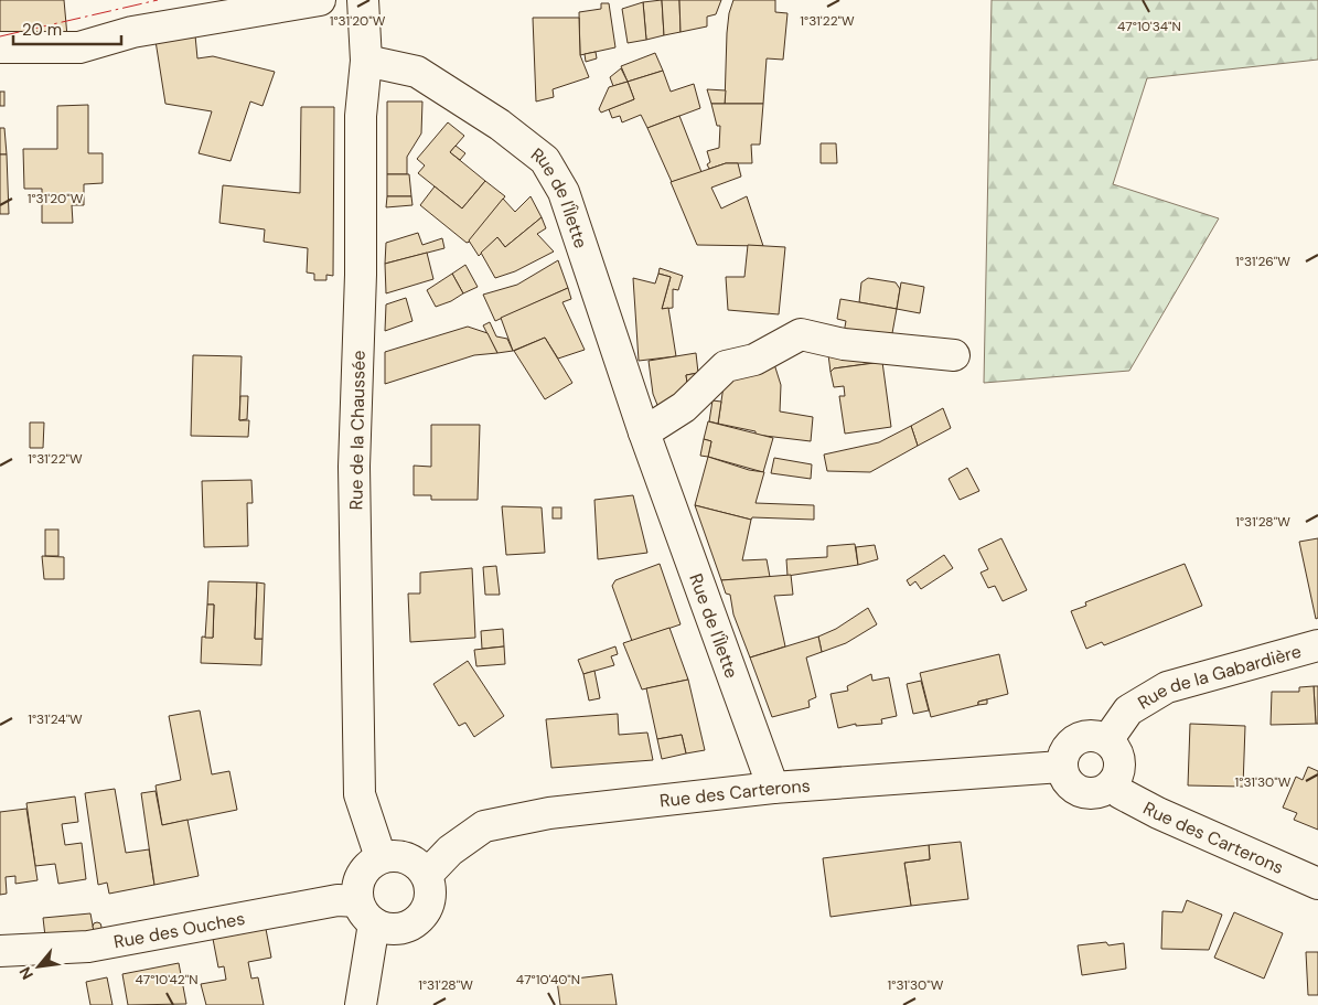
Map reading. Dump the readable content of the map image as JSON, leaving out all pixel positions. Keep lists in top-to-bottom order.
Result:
{
  "streets": {
    "street": [
      "Rue de l'Îlette",
      "Rue de la Chaussée",
      "Rue de la Gabardière",
      "Rue des Carterons",
      "Rue des Ouches"
    ]
  },
  "crossings": [
    ["Rue de l'Îlette", "Rue de la Chaussée"],
    ["Rue de l'Îlette", "Rue des Carterons"],
    ["Rue de la Chaussée", "Rue des Carterons"],
    ["Rue de la Chaussée", "Rue des Ouches"],
    ["Rue de la Gabardière", "Rue des Carterons"],
    ["Rue des Carterons", "Rue des Ouches"]
  ],
  "scale_bar": "20 m",
  "north": "bottom left",
  "coordinates": [
    "1°31'20\"W",
    "1°31'22\"W",
    "47°10'34\"N",
    "1°31'26\"W",
    "1°31'28\"W",
    "1°31'24\"W",
    "1°31'30\"W",
    "47°10'42\"N",
    "47°10'40\"N"
  ]
}
